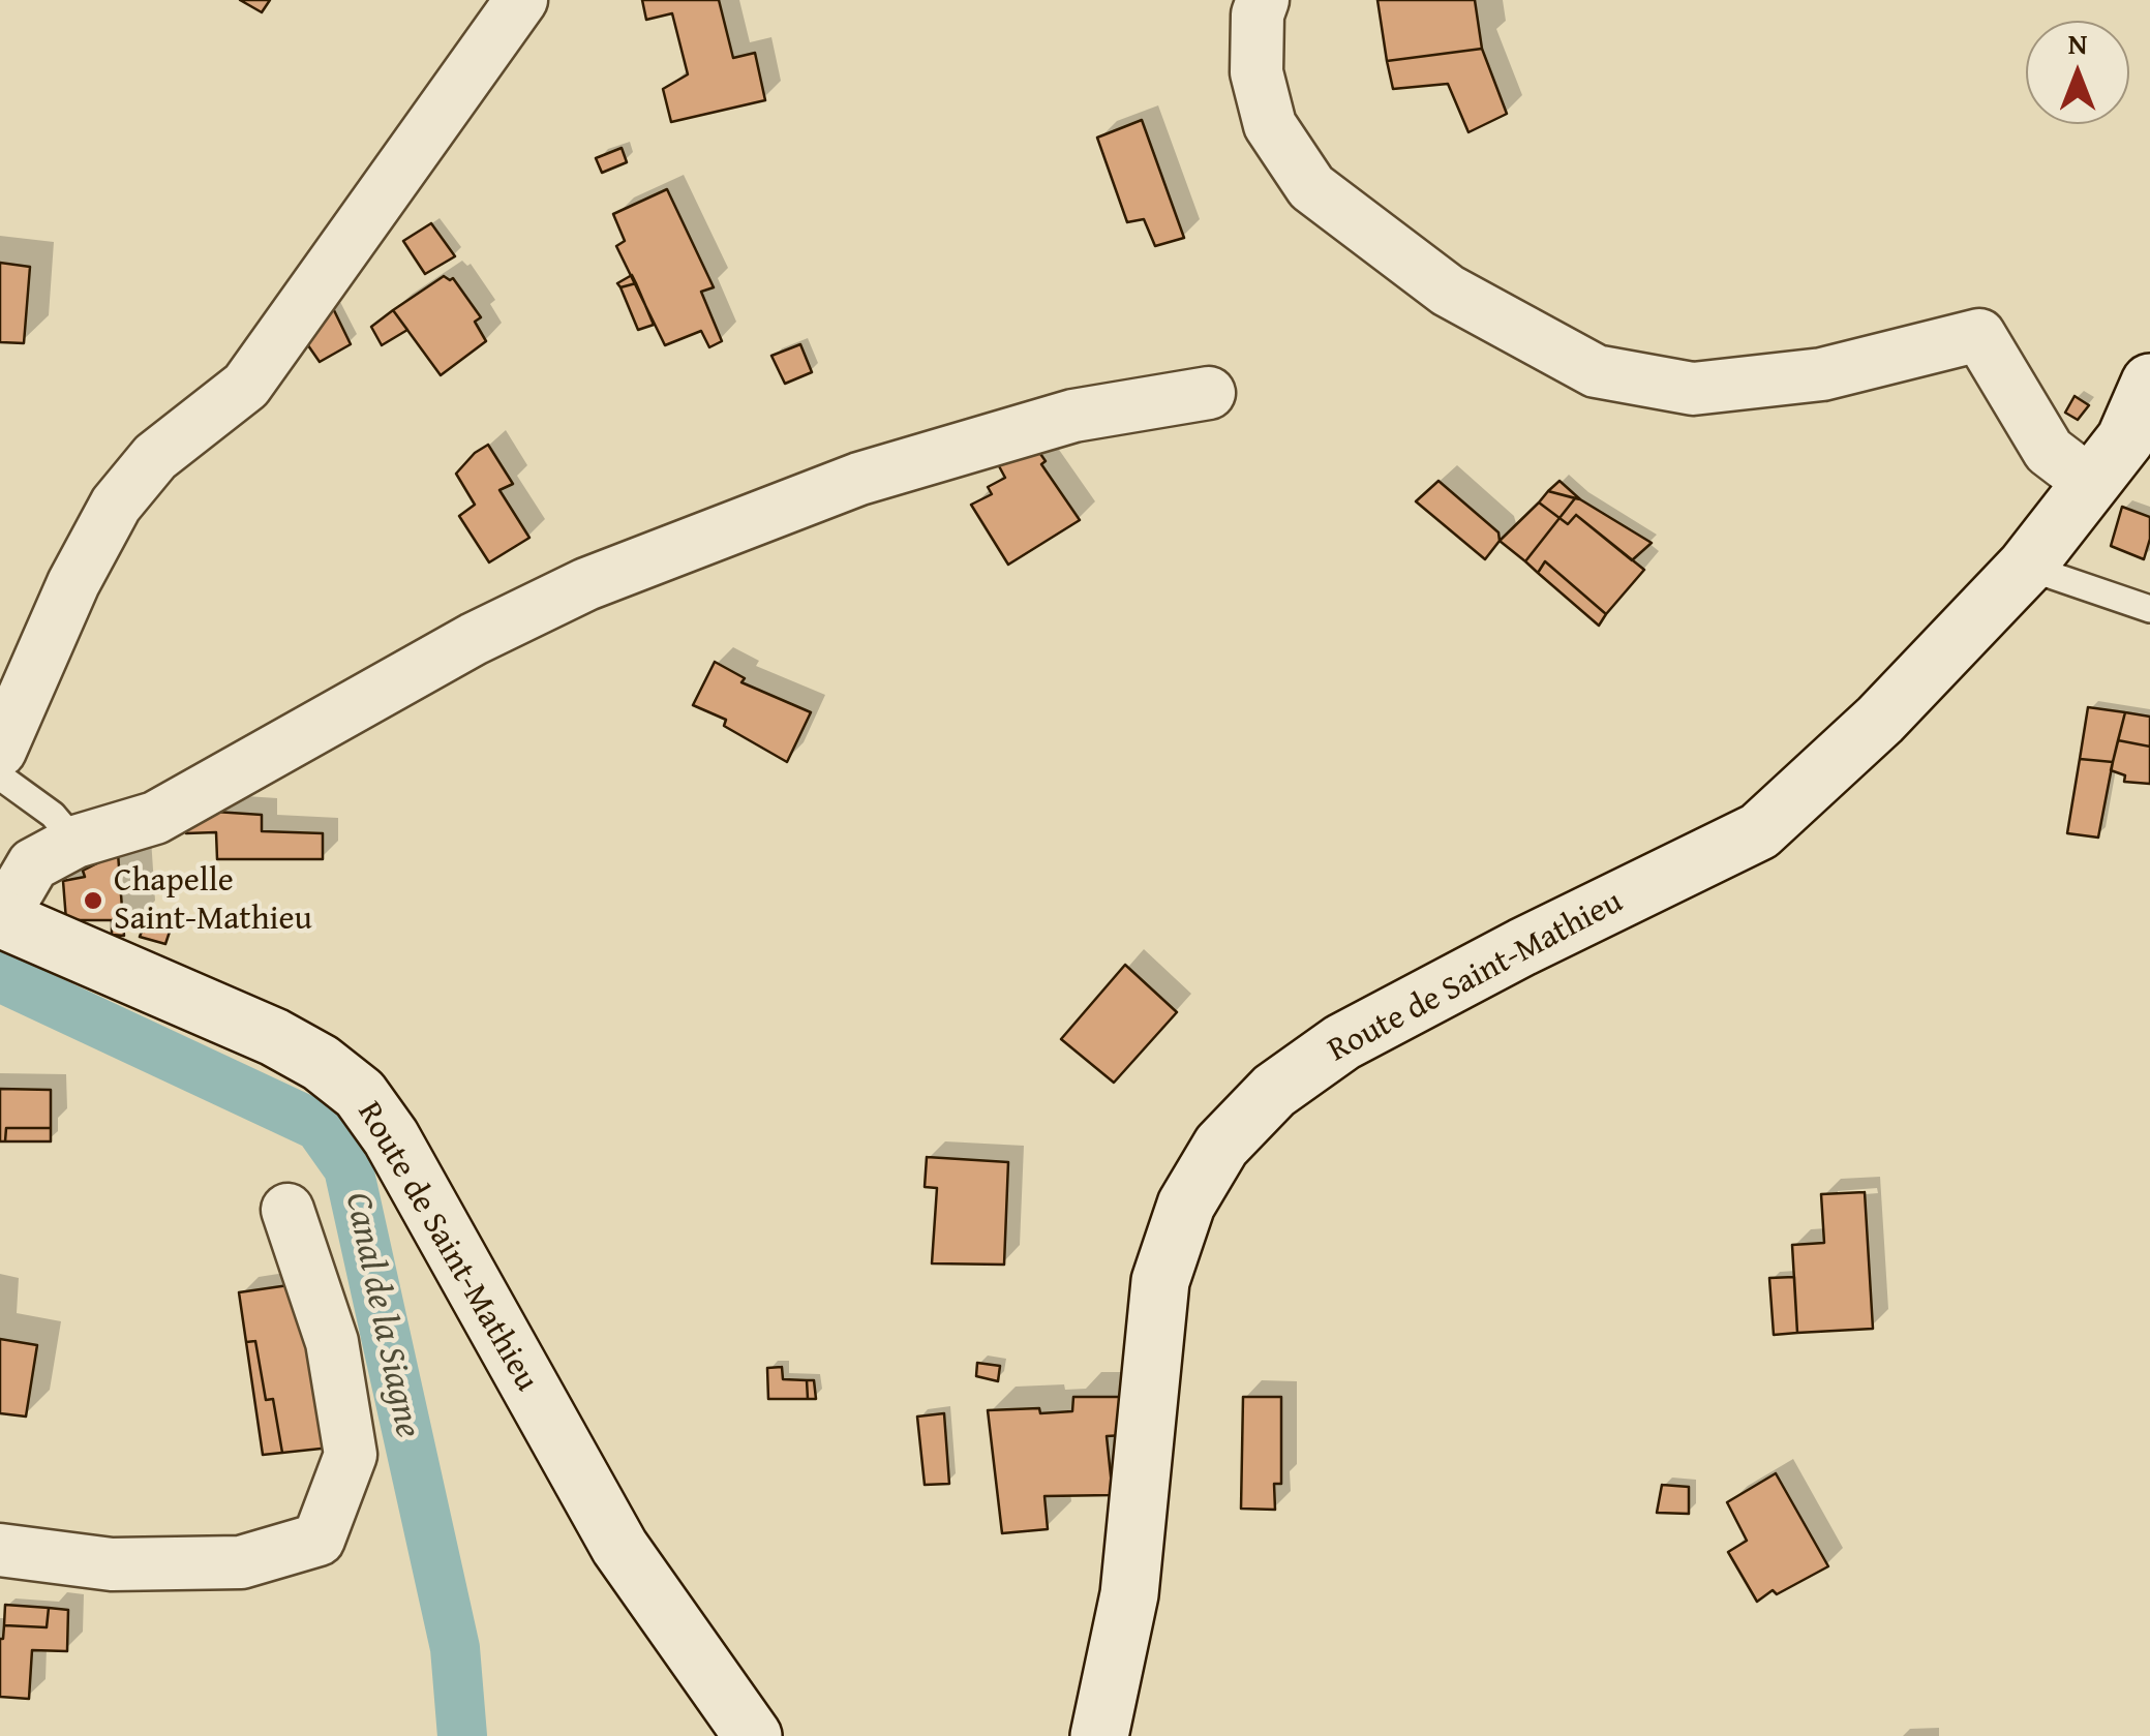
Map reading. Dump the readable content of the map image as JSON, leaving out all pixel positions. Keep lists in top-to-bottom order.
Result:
{
  "streets": {
    "street": ["Route de Saint-Mathieu"]
  },
  "water": ["Canal de la Siagne"],
  "places": ["Chapelle Saint-Mathieu"],
  "north": "top"
}
